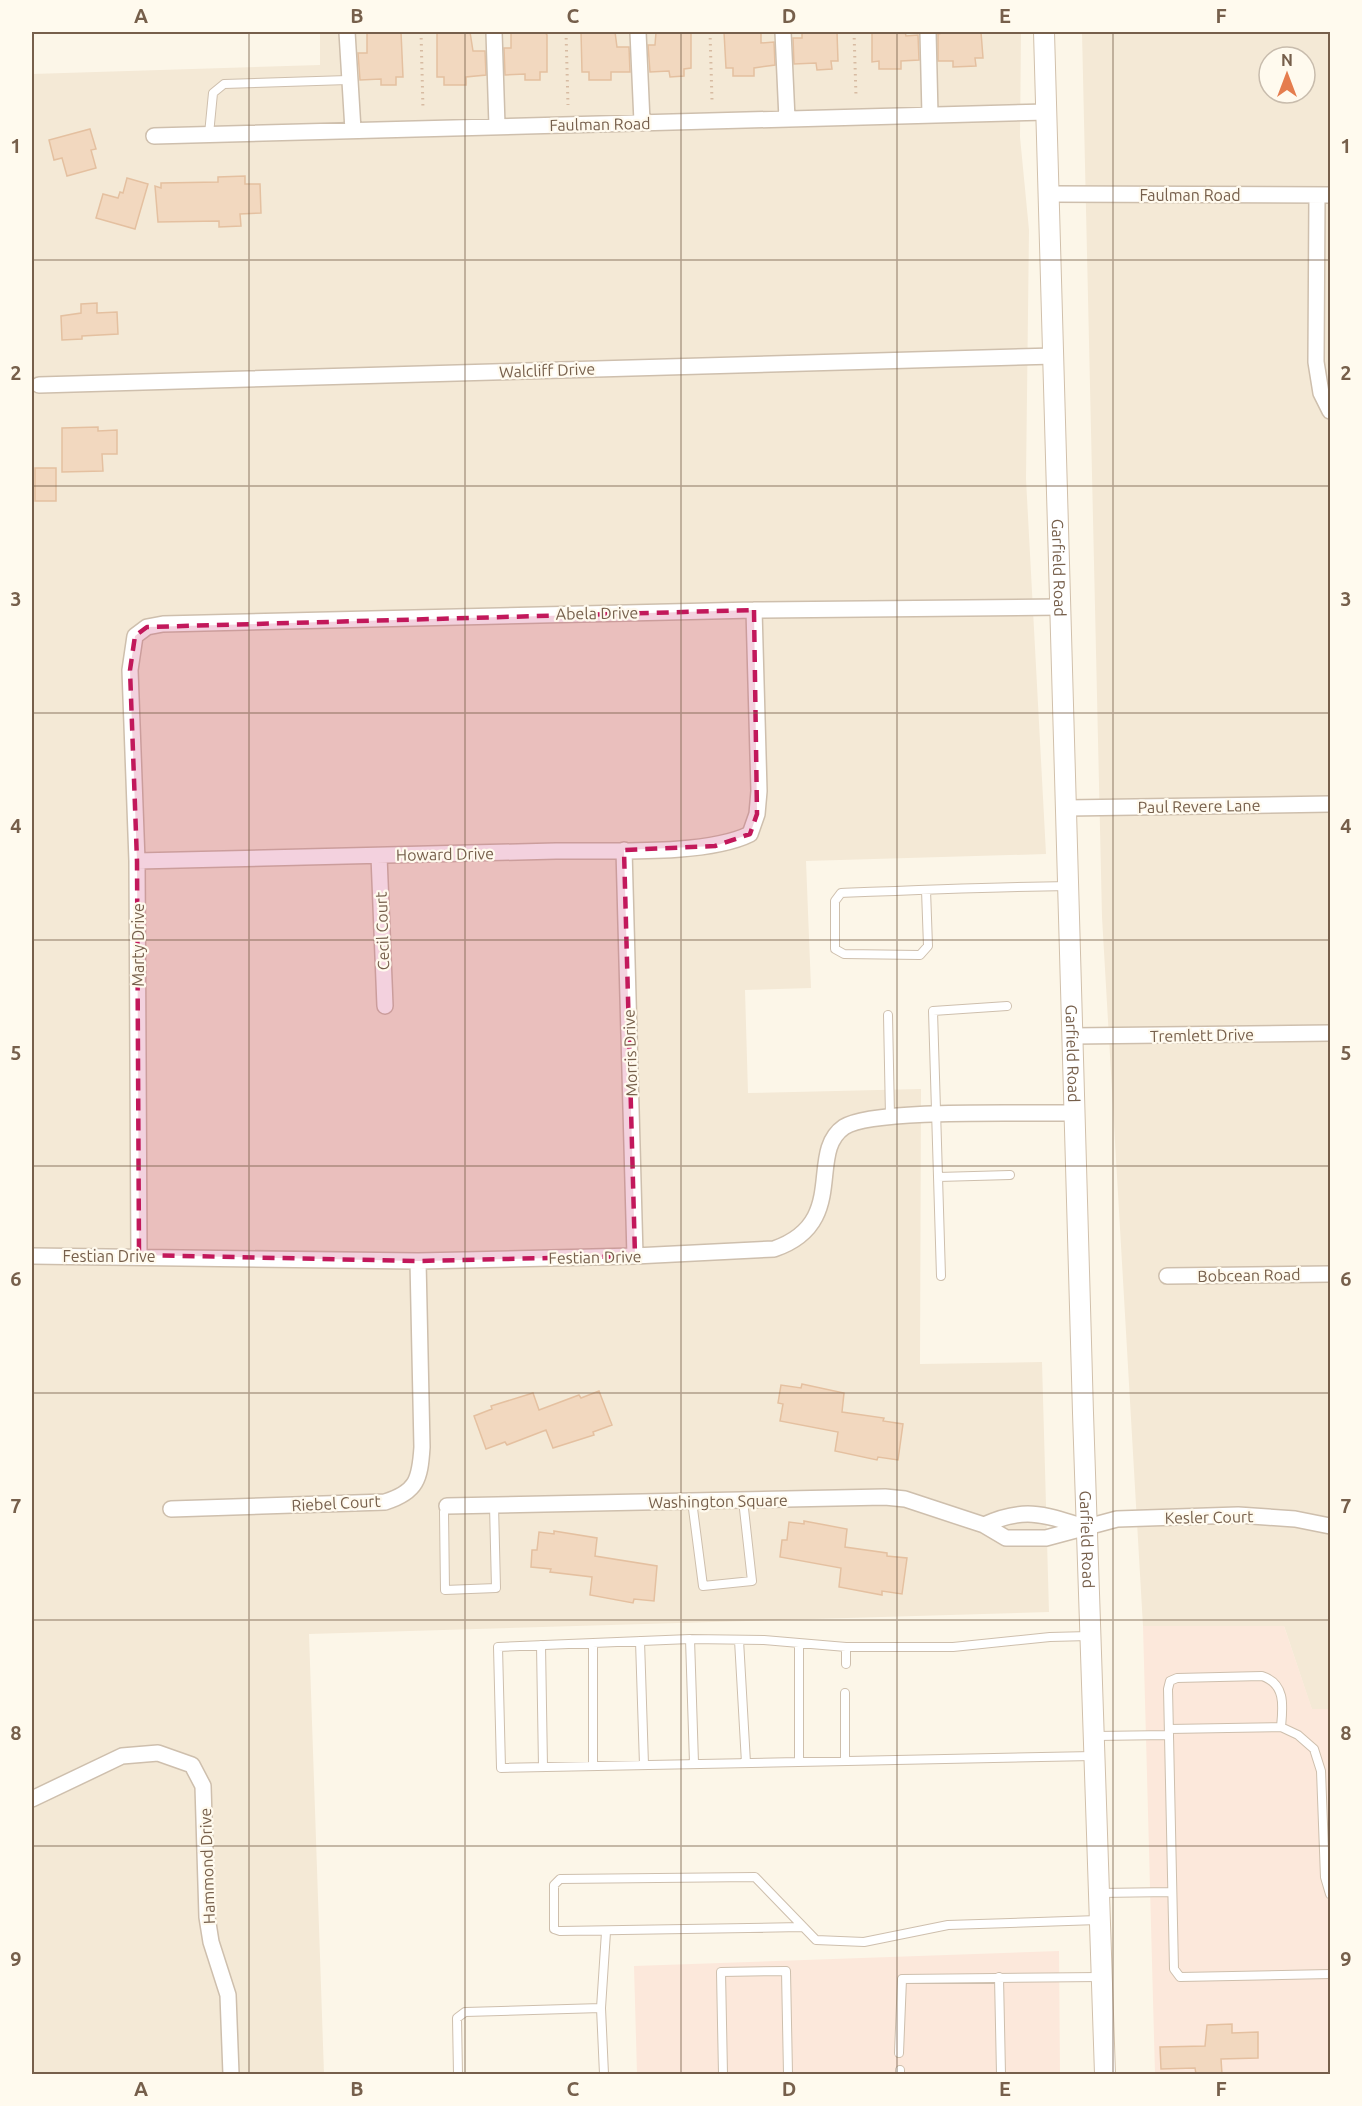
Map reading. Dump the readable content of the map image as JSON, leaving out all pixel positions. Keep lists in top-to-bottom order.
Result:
{
  "streets": {
    "main road": ["Garfield Road"],
    "street": [
      "Faulman Road",
      "Walcliff Drive",
      "Abela Drive",
      "Paul Revere Lane",
      "Howard Drive",
      "Cecil Court",
      "Marty Drive",
      "Tremlett Drive",
      "Morris Drive",
      "Festian Drive",
      "Bobcean Road",
      "Washington Square",
      "Riebel Court",
      "Kesler Court",
      "Hammond Drive"
    ]
  },
  "crossings": [
    ["Faulman Road", "Garfield Road"],
    ["Walcliff Drive", "Garfield Road"],
    ["Garfield Road", "Abela Drive"],
    ["Garfield Road", "Paul Revere Lane"],
    ["Garfield Road", "Tremlett Drive"],
    ["Garfield Road", "Festian Drive"],
    ["Garfield Road", "Washington Square"],
    ["Garfield Road", "Kesler Court"],
    ["Abela Drive", "Howard Drive"],
    ["Abela Drive", "Marty Drive"],
    ["Howard Drive", "Cecil Court"],
    ["Howard Drive", "Marty Drive"],
    ["Howard Drive", "Morris Drive"],
    ["Marty Drive", "Festian Drive"],
    ["Morris Drive", "Festian Drive"],
    ["Festian Drive", "Riebel Court"],
    ["Washington Square", "Kesler Court"]
  ],
  "north": "top",
  "grid": {
    "columns": [
      "A",
      "B",
      "C",
      "D",
      "E",
      "F"
    ],
    "rows": [
      "1",
      "2",
      "3",
      "4",
      "5",
      "6",
      "7",
      "8",
      "9"
    ]
  }
}
